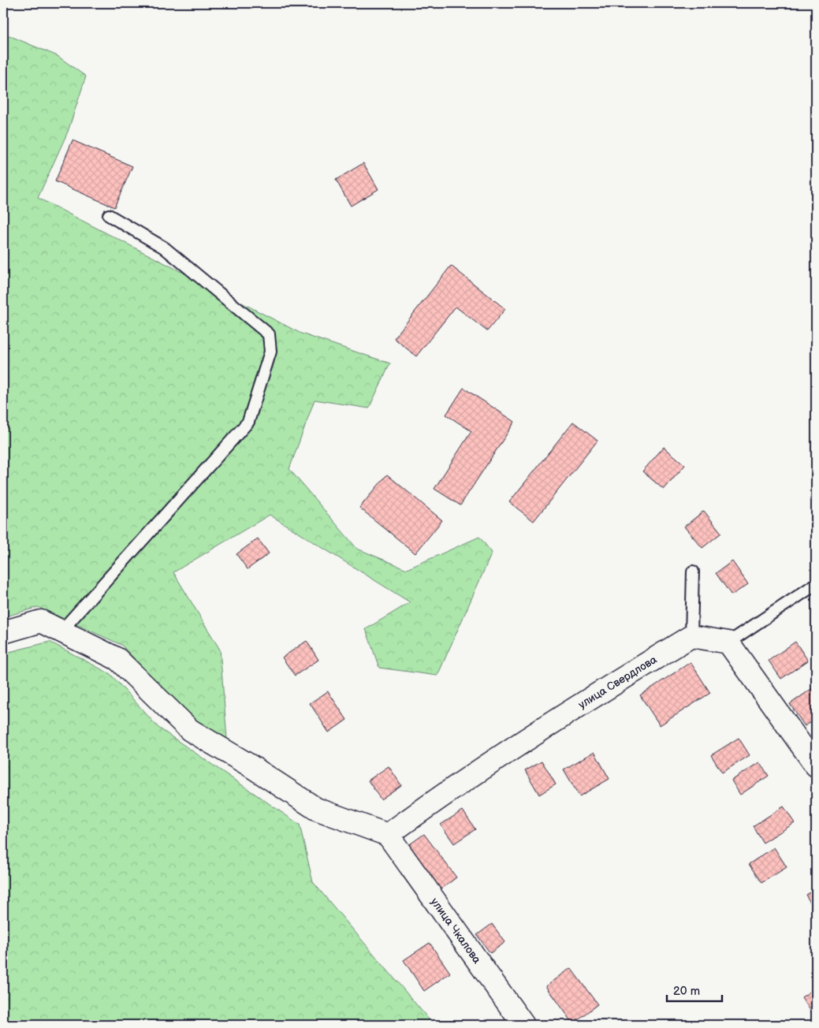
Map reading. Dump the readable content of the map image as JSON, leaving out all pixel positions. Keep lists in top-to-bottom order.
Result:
{
  "streets": {
    "street": ["улица Свердлова", "улица Чкалова"]
  },
  "crossings": [
    ["улица Свердлова", "улица Чкалова"]
  ],
  "scale_bar": "20 m"
}
